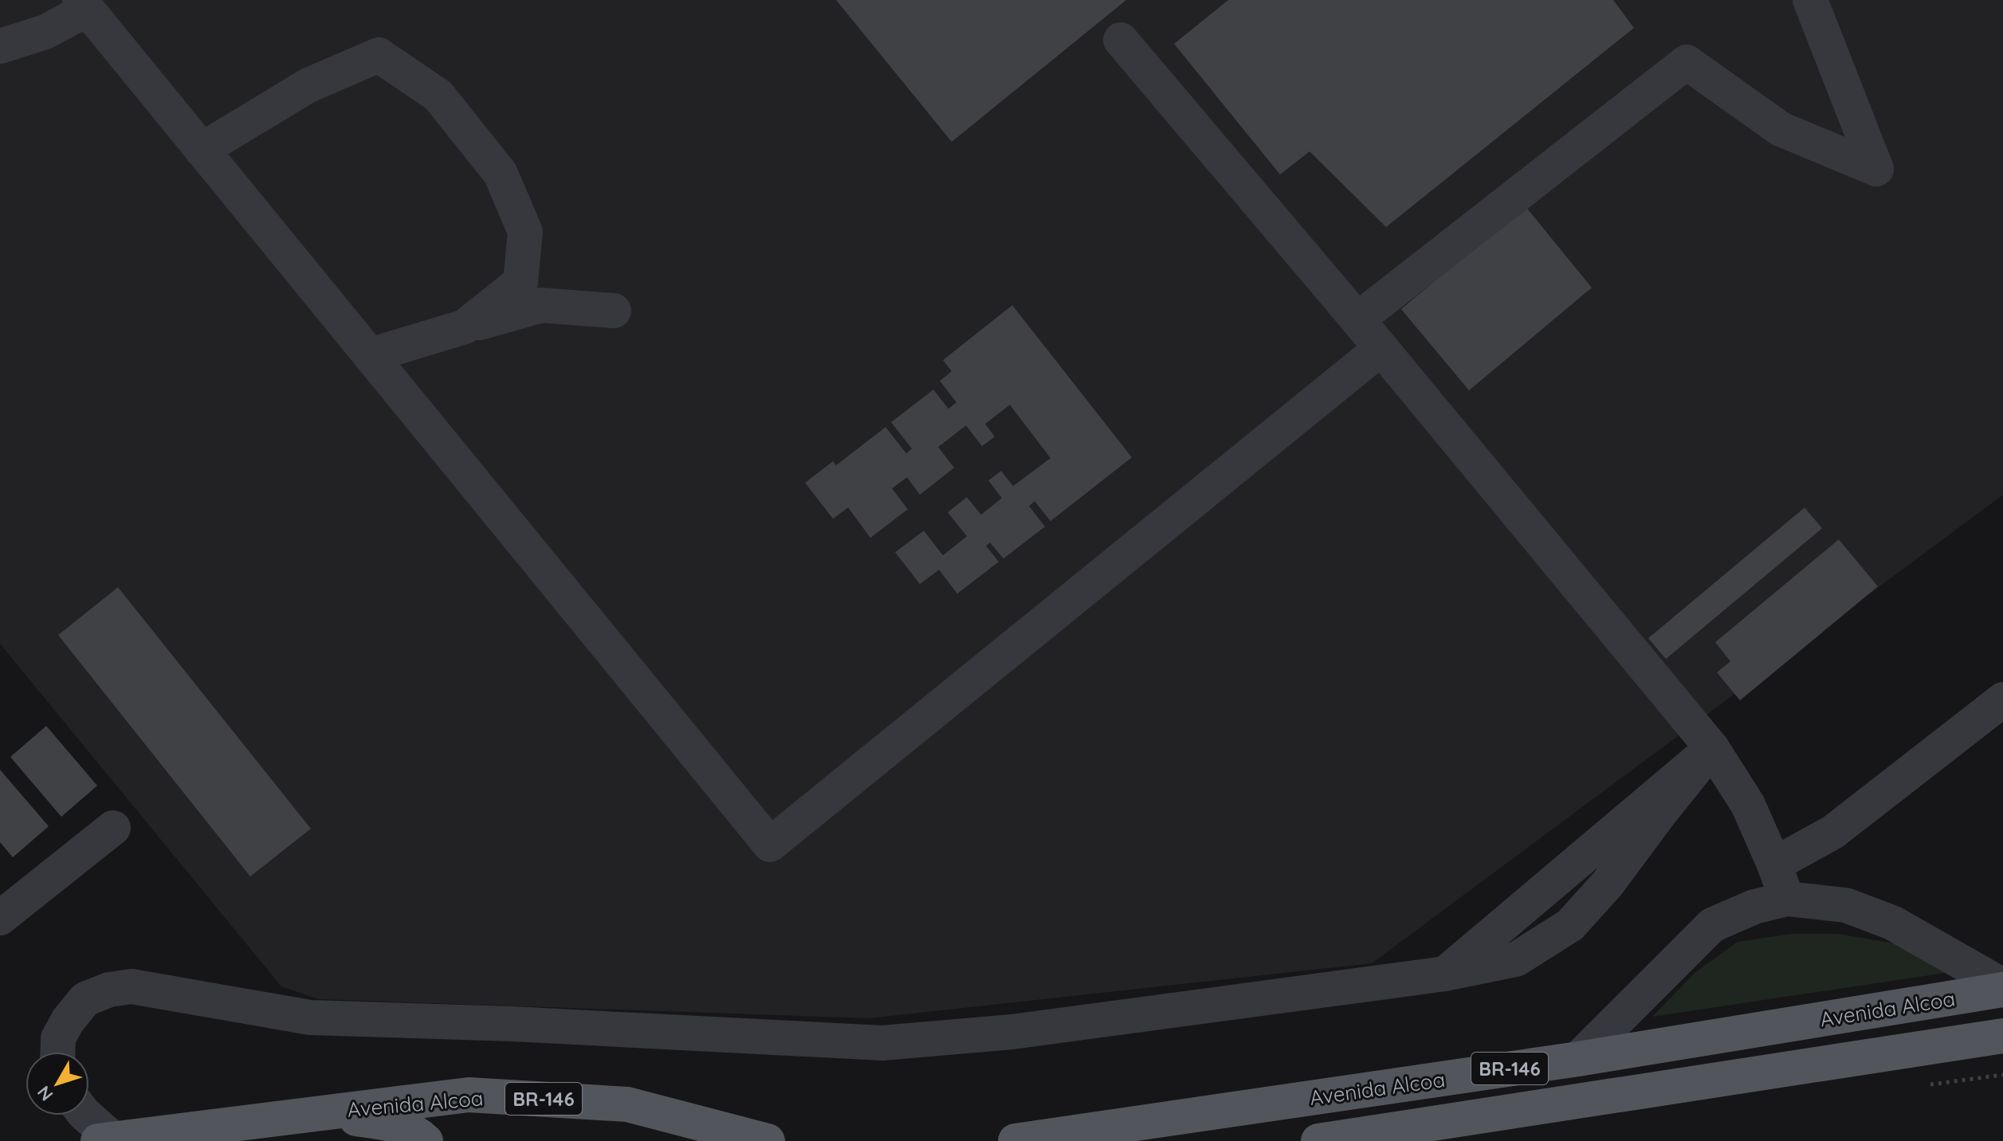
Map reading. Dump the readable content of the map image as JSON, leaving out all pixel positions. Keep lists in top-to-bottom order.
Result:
{
  "streets": {
    "main road": ["Avenida Alcoa", "BR-146"]
  },
  "north": "bottom left"
}
